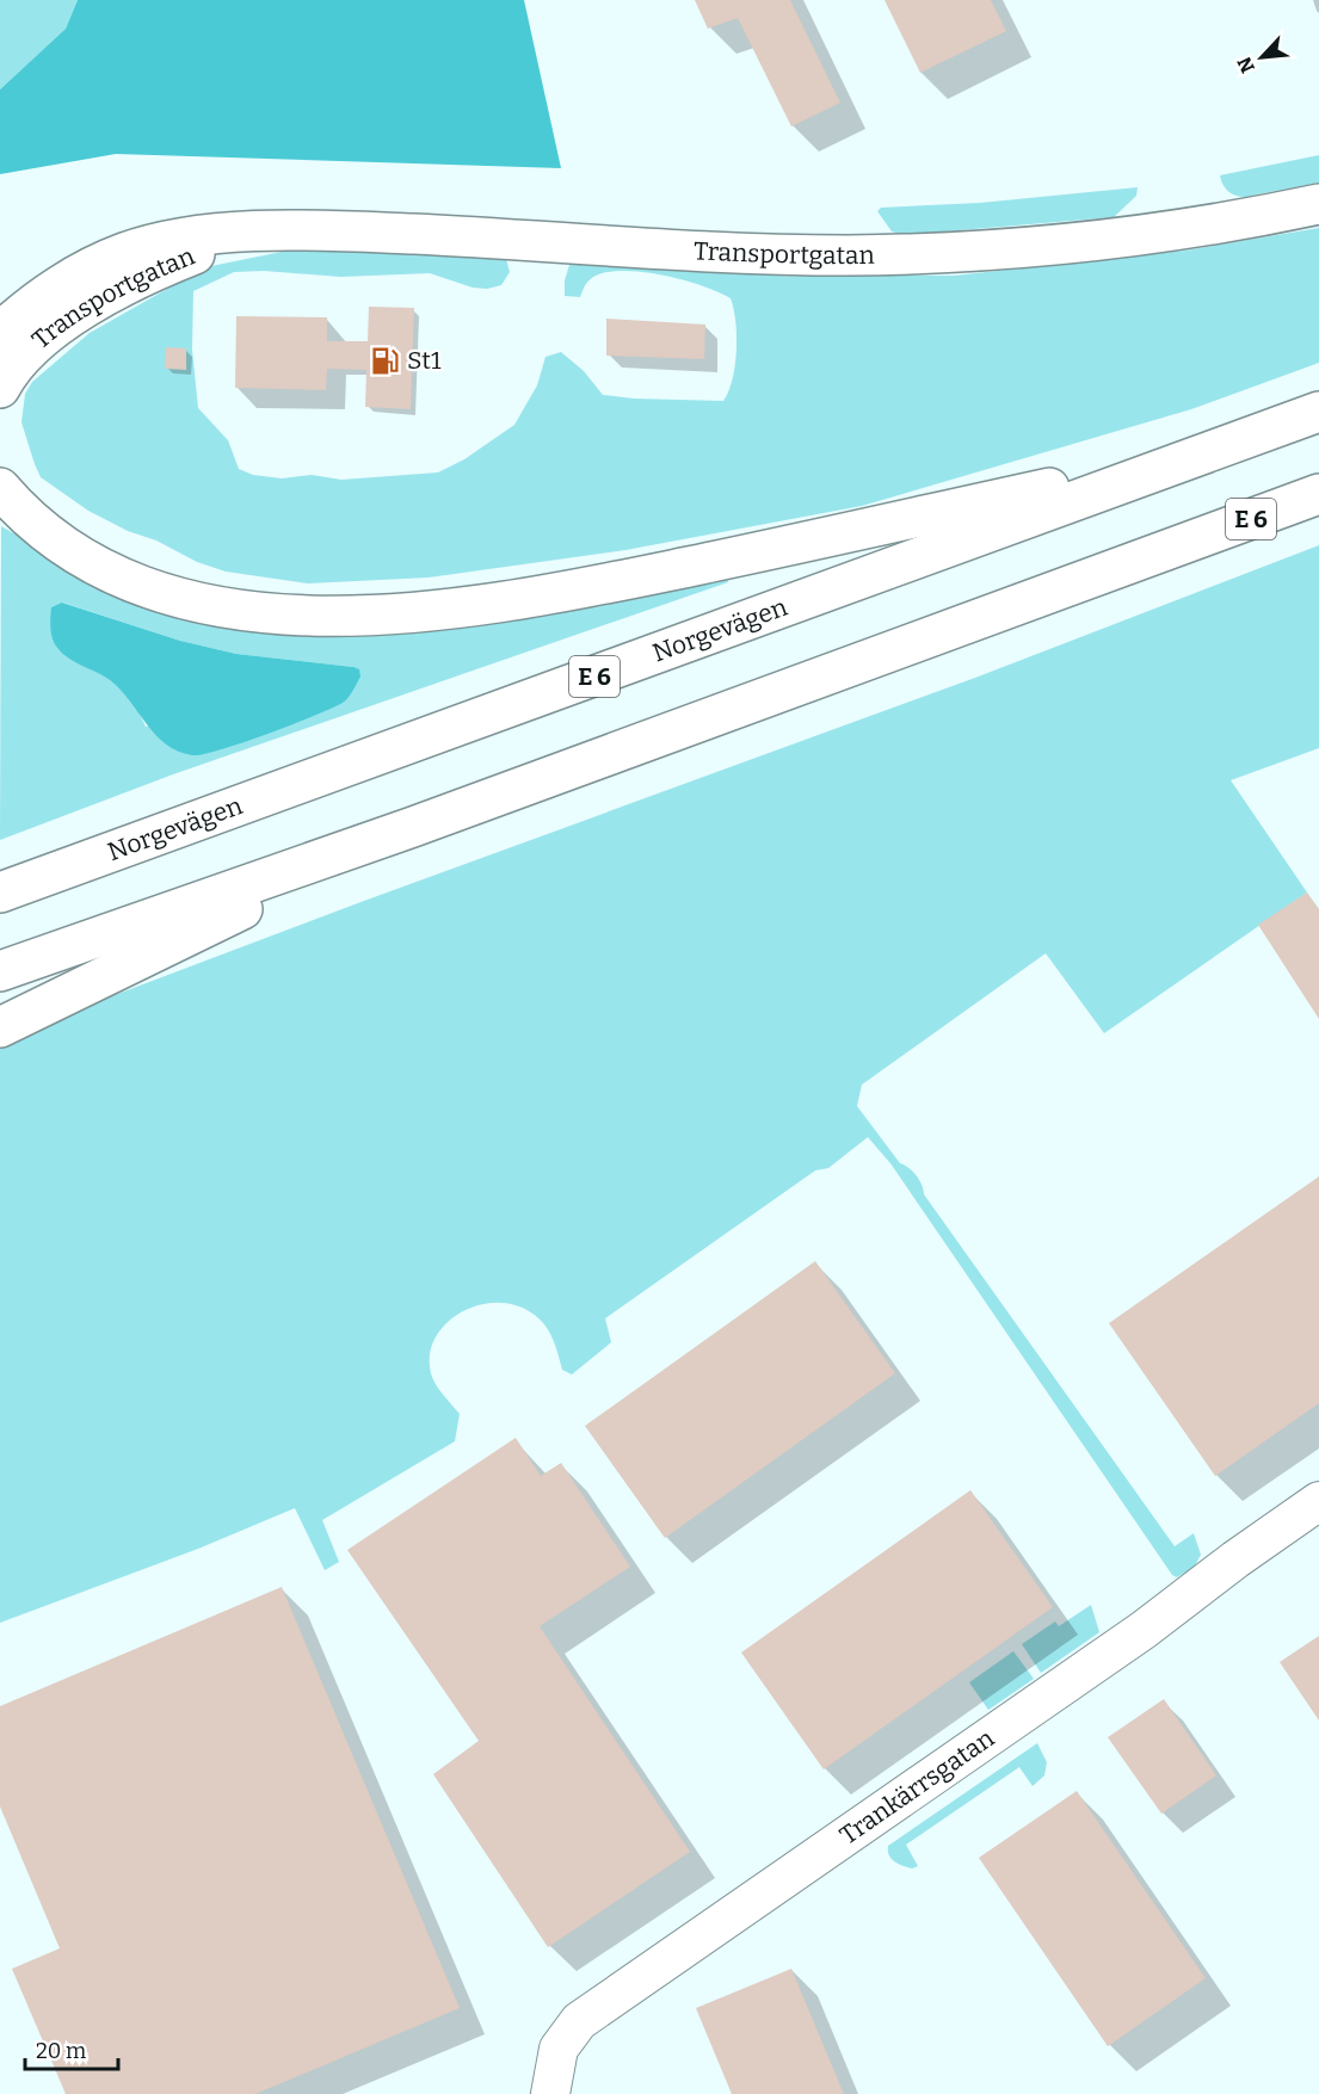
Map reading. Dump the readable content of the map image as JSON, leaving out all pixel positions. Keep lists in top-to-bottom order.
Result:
{
  "streets": {
    "main road": ["Transportgatan", "E 6", "Norgevägen"],
    "street": ["Trankärrsgatan"]
  },
  "places": {
    "fuel station": ["St1"]
  },
  "scale_bar": "20 m",
  "north": "bottom left"
}
